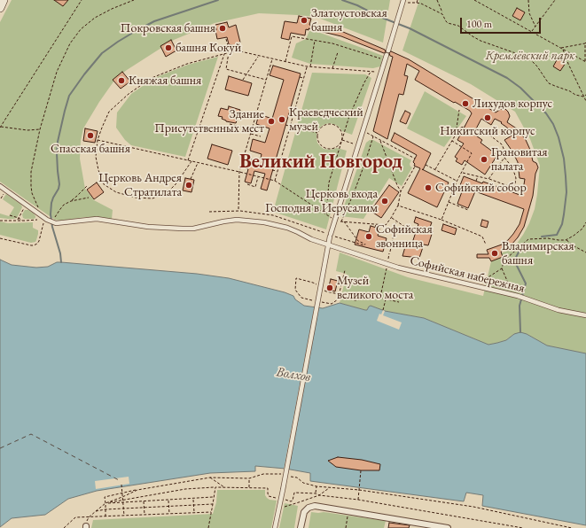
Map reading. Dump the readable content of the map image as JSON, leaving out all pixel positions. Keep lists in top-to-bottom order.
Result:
{
  "streets": {
    "street": ["Софийская набережная"]
  },
  "districts": ["Великий Новгород"],
  "water": ["Волхов"],
  "parks": ["Кремлёвский парк"],
  "places": [
    "Златоустовская башня",
    "Покровская башня",
    "башня Кокуй",
    "Княжая башня",
    "Лихудов корпус",
    "Никитский корпус",
    "Краеведческий музей",
    "Здание Присутственных мест",
    "Спасская башня",
    "Грановитая палата",
    "Церковь Андрея Стратилата",
    "Софийский собор",
    "Церковь входа Господня в Иерусалим",
    "Софийская звонница",
    "Владимирская башня",
    "Музей великого моста"
  ],
  "scale_bar": "100 m"
}
